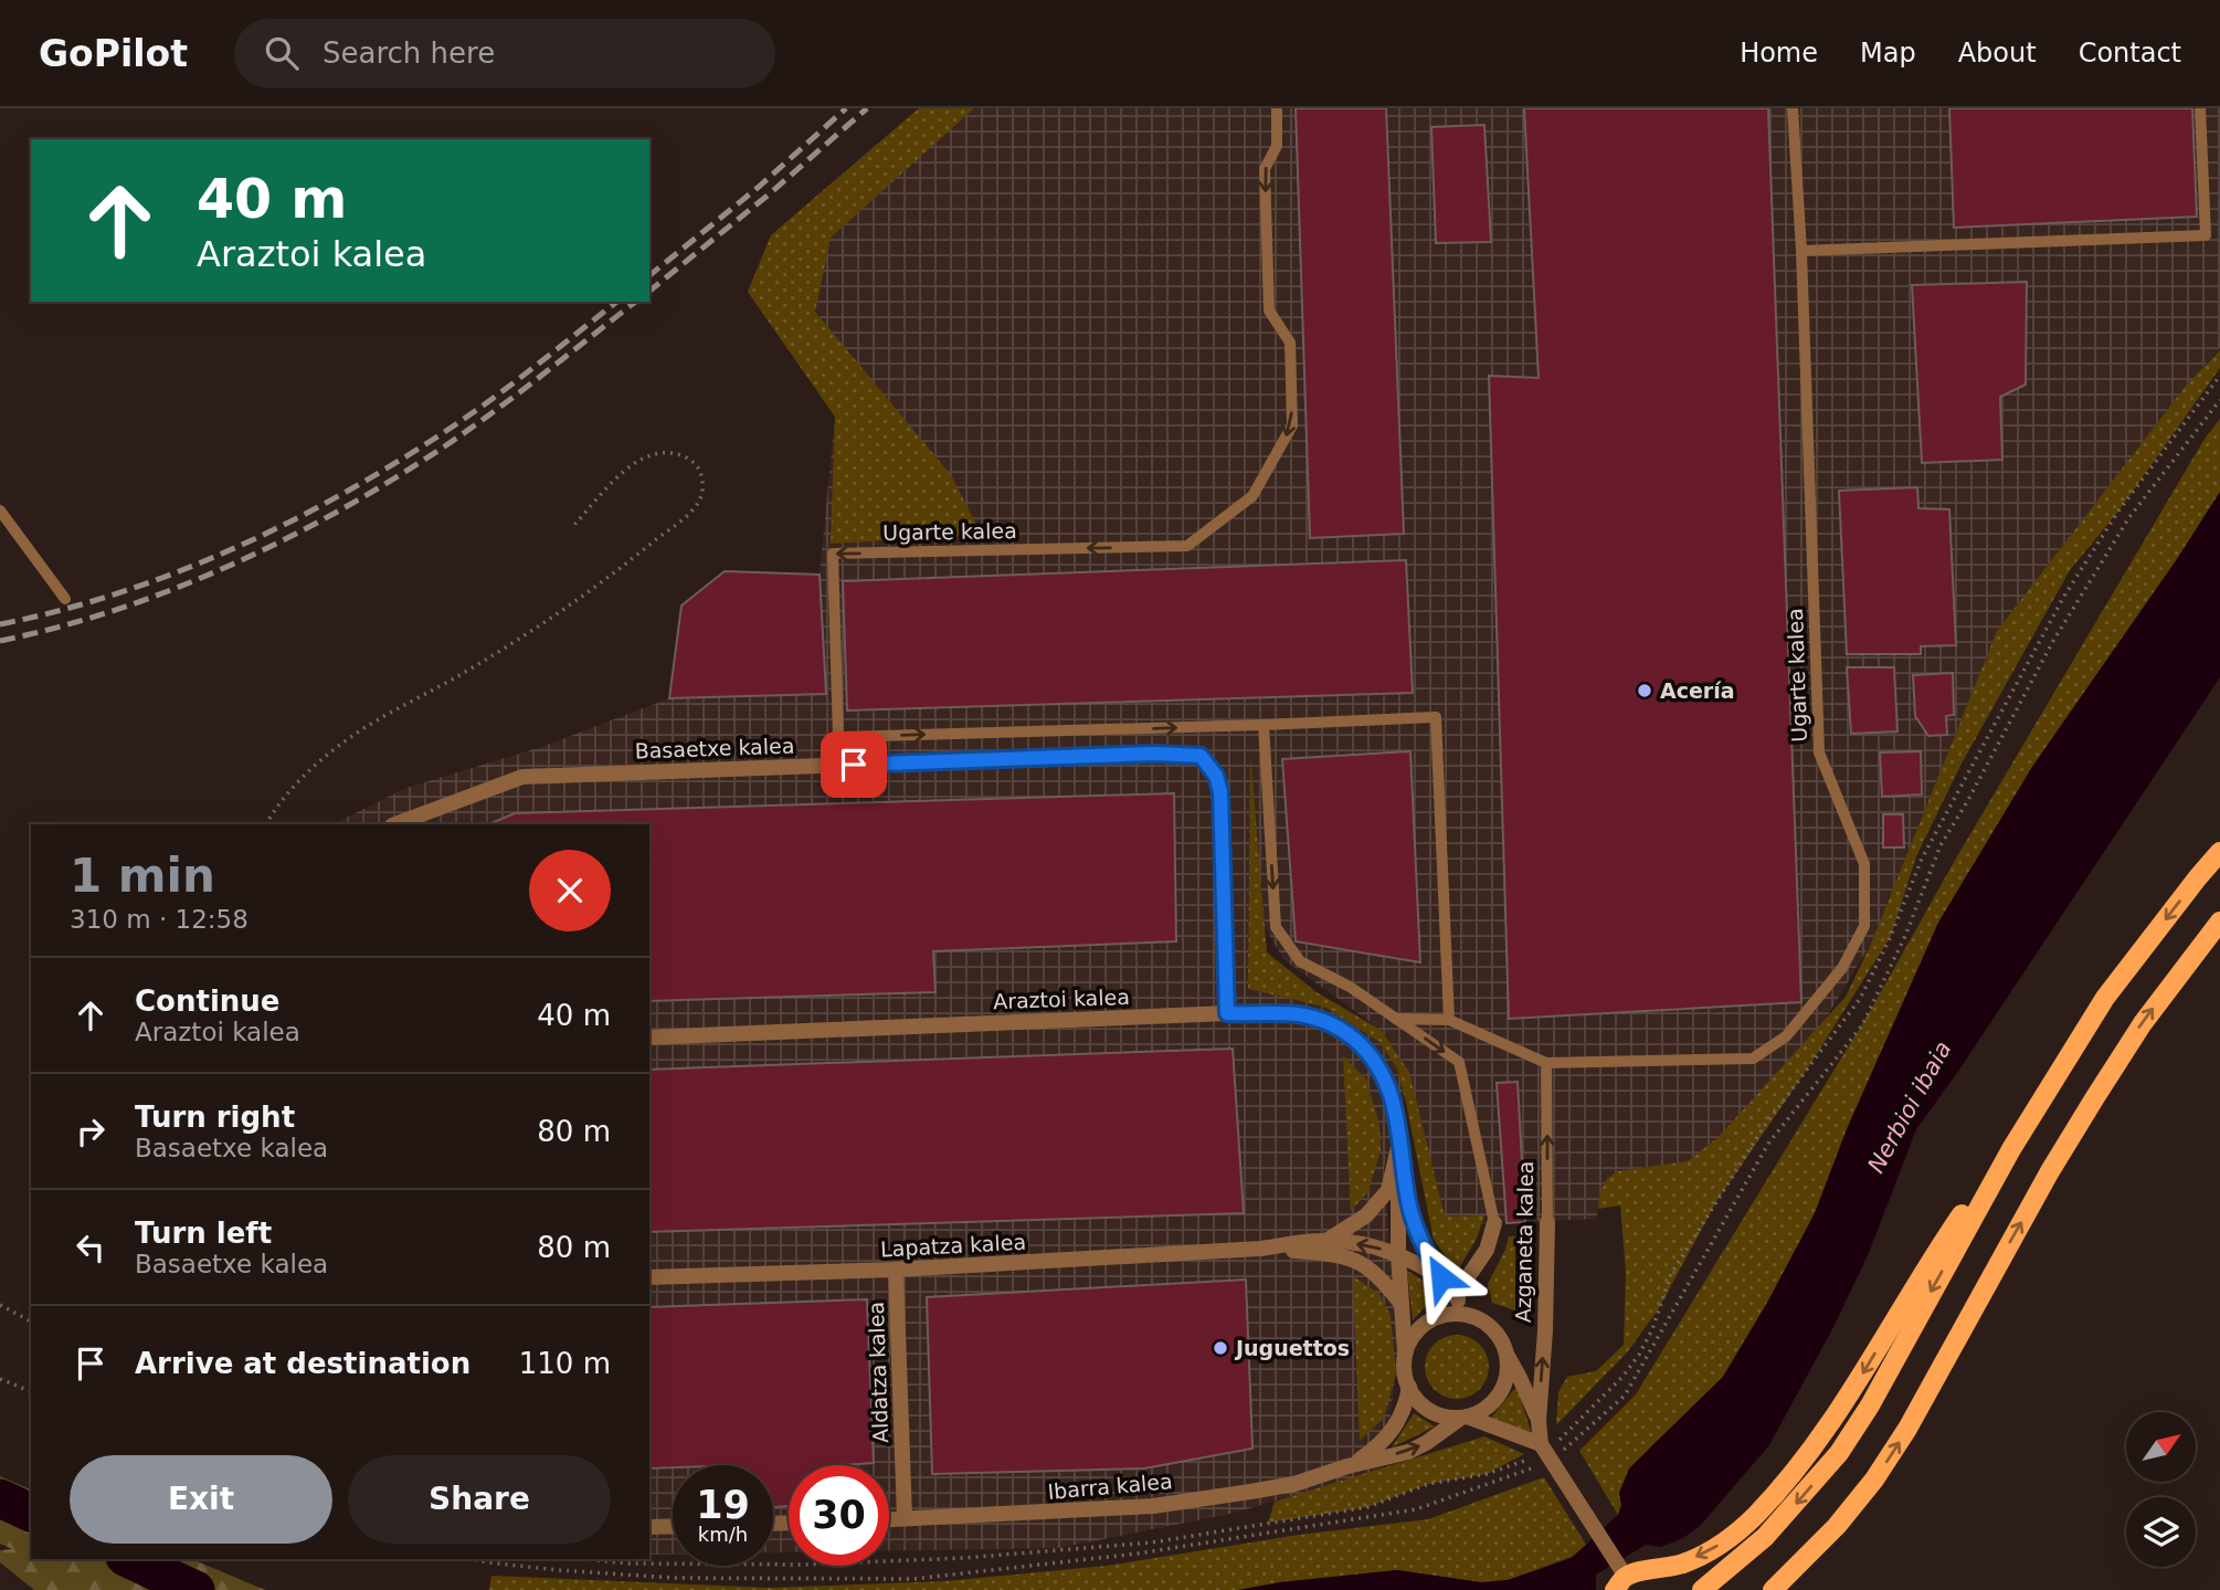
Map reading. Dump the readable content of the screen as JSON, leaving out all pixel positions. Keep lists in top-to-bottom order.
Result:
{
  "streets": {
    "street": [
      "Basaetxe kalea",
      "Araztoi kalea",
      "Azganeta kalea",
      "Lapatza kalea",
      "Aldatza kalea",
      "Ibarra kalea"
    ],
    "lane": ["Ugarte kalea"]
  },
  "crossings": [
    ["Ugarte kalea", "Azganeta kalea"],
    ["Basaetxe kalea", "Araztoi kalea"],
    ["Azganeta kalea", "Ibarra kalea"],
    ["Lapatza kalea", "Aldatza kalea"],
    ["Aldatza kalea", "Ibarra kalea"]
  ],
  "one_way": ["Azganeta kalea"],
  "water": ["Nerbioi ibaia"],
  "places": ["Acería", "Juguettos"],
  "north": "top right",
  "page": {
    "header": "GoPilot",
    "search": "Search here",
    "nav": [
      "Home",
      "Map",
      "About",
      "Contact"
    ],
    "turn": ["40 m", "Araztoi kalea"],
    "heading": ["1 min", "310 m · 12:58"],
    "list": [
      {
        "name": "Continue",
        "note": "Araztoi kalea",
        "value": "40 m"
      },
      {
        "name": "Turn right",
        "note": "Basaetxe kalea",
        "value": "80 m"
      },
      {
        "name": "Turn left",
        "note": "Basaetxe kalea",
        "value": "80 m"
      },
      {
        "name": "Arrive at destination",
        "value": "110 m"
      }
    ],
    "buttons": ["Exit", "Share"],
    "speed": "19 km/h",
    "limit": "30"
  }
}
